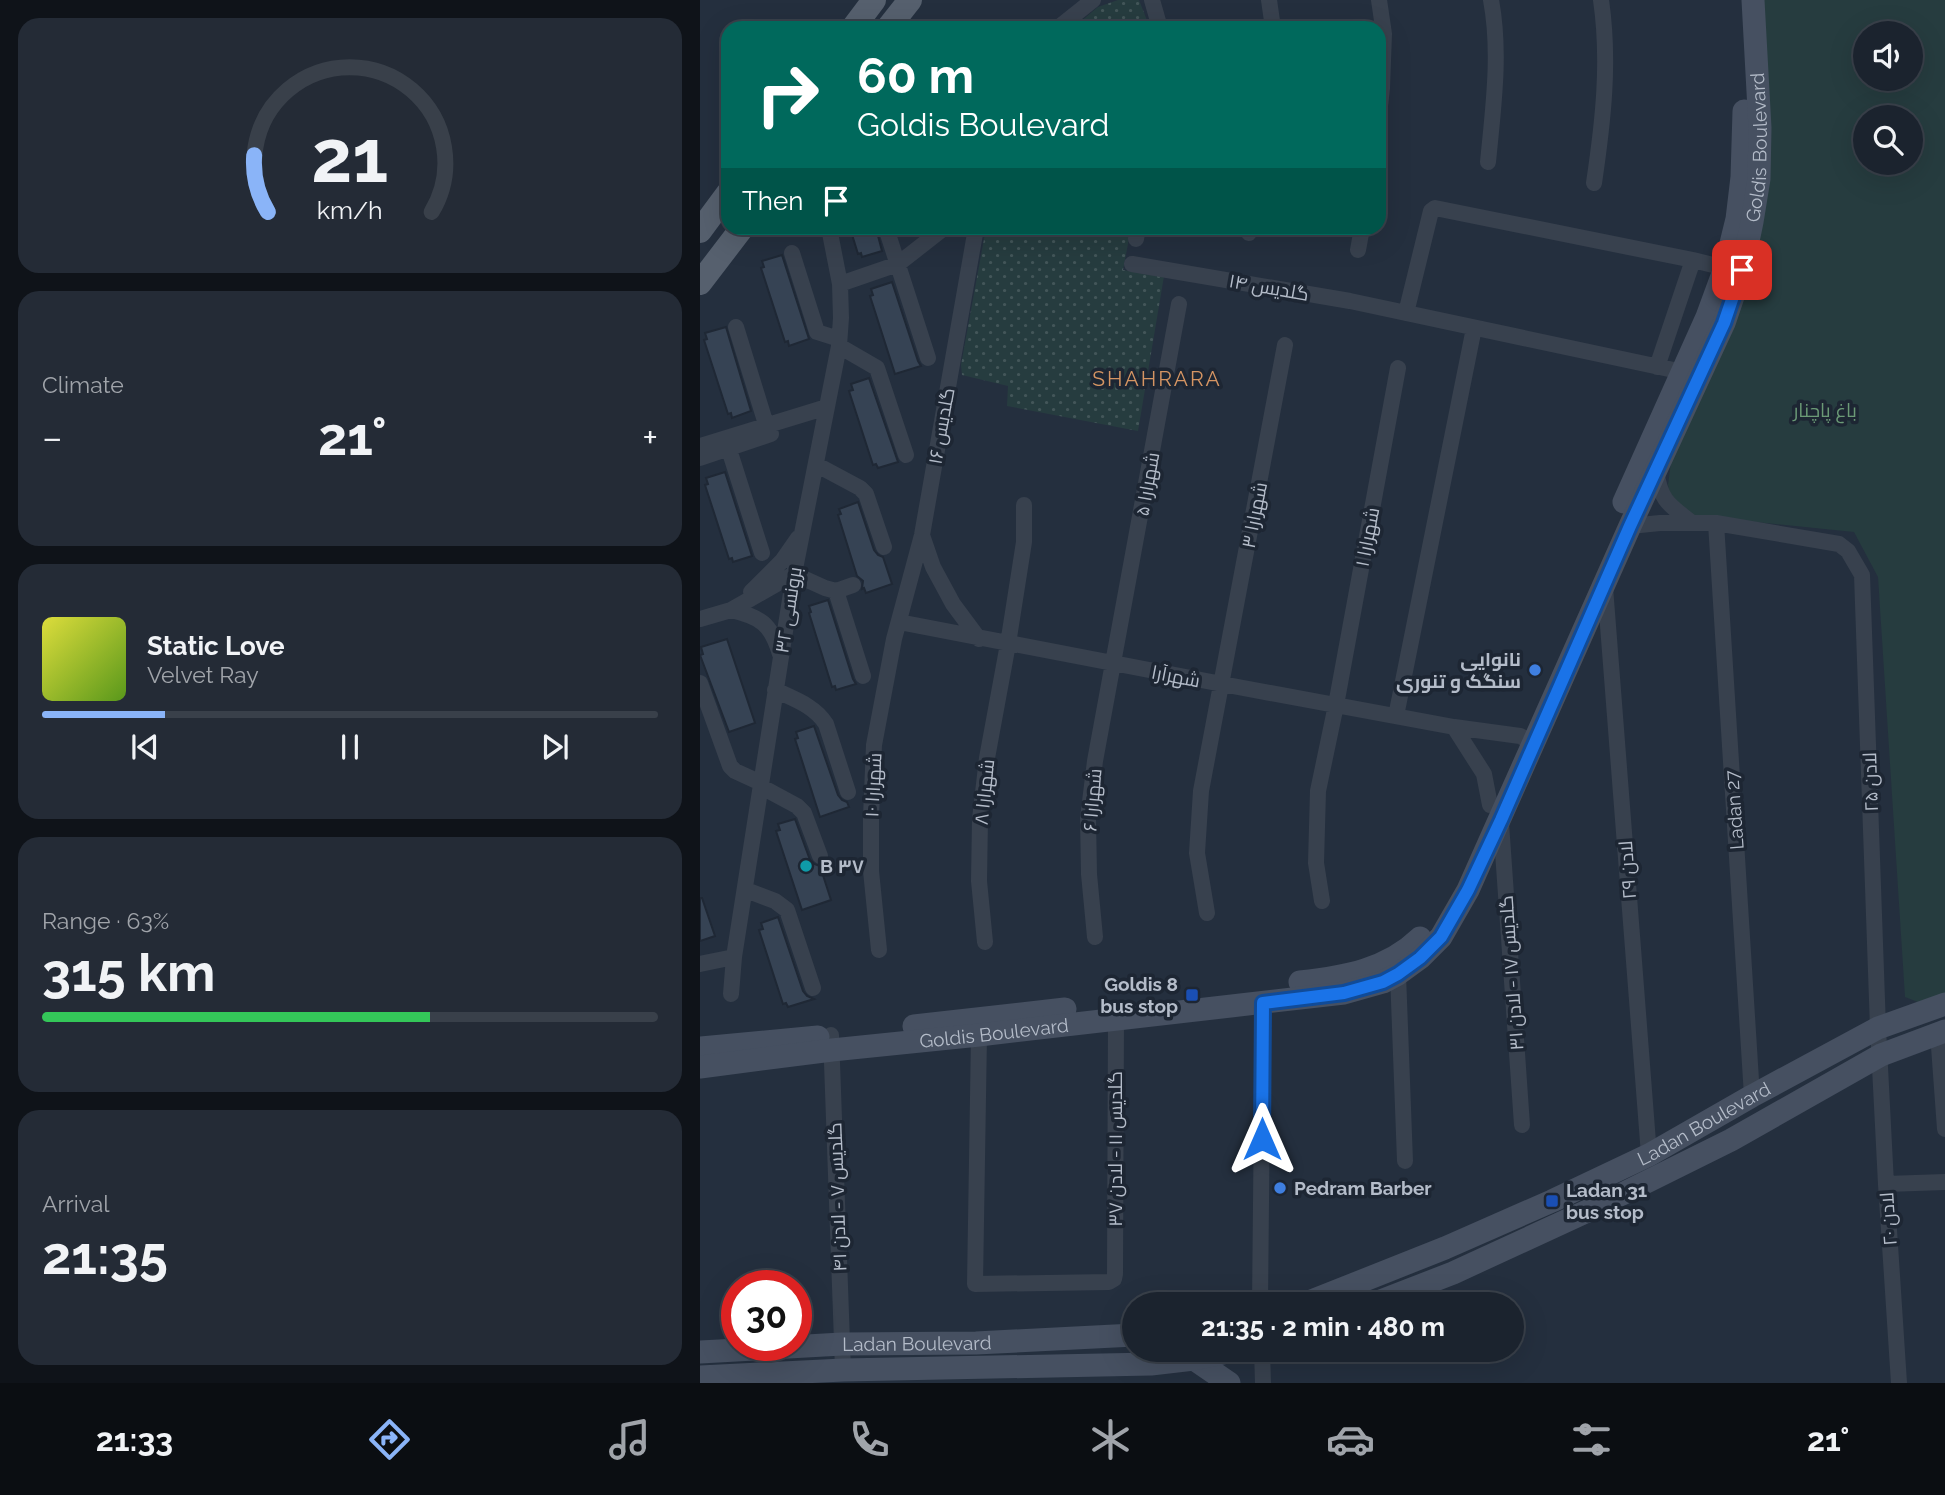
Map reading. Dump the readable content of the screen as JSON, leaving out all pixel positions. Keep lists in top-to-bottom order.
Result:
{
  "streets": {
    "street": [
      "Goldis Boulevard",
      "گلدیس ۱۴",
      "گلدیس ۱۶",
      "شهرارا ۵",
      "شهرارا ۳",
      "شهرارا ۱",
      "برونسی ۳۲",
      "شهرآرا",
      "لادن ۲۵",
      "شهرارا ۱۰",
      "شهرارا ۸",
      "شهرارا ۶",
      "Ladan 27",
      "لادن ۲۹",
      "گلدیس ۱۷ - لادن ۳۱",
      "Ladan Boulevard",
      "گلدیس ۱۱ - لادن ۳۷",
      "گلدیس ۷ - لادن ۴۱",
      "لادن ۲۰"
    ]
  },
  "crossings": [
    ["Goldis Boulevard", "گلدیس ۱۴"],
    ["Goldis Boulevard", "شهرآرا"],
    ["Goldis Boulevard", "لادن ۲۹"],
    ["Goldis Boulevard", "گلدیس ۱۷ - لادن ۳۱"],
    ["Goldis Boulevard", "گلدیس ۱۱ - لادن ۳۷"],
    ["Goldis Boulevard", "گلدیس ۷ - لادن ۴۱"],
    ["گلدیس ۱۶", "شهرآرا"],
    ["گلدیس ۱۶", "شهرارا ۱۰"],
    ["شهرارا ۵", "شهرآرا"],
    ["شهرارا ۵", "شهرارا ۶"],
    ["شهرارا ۳", "شهرآرا"],
    ["شهرارا ۱", "شهرآرا"],
    ["شهرآرا", "شهرارا ۱۰"],
    ["شهرآرا", "شهرارا ۸"],
    ["شهرآرا", "شهرارا ۶"],
    ["شهرآرا", "گلدیس ۱۷ - لادن ۳۱"],
    ["لادن ۲۵", "Ladan 27"],
    ["لادن ۲۵", "Ladan Boulevard"],
    ["لادن ۲۵", "لادن ۲۰"],
    ["Ladan 27", "Ladan Boulevard"],
    ["لادن ۲۹", "Ladan Boulevard"],
    ["Ladan Boulevard", "گلدیس ۷ - لادن ۴۱"],
    ["Ladan Boulevard", "لادن ۲۰"]
  ],
  "districts": ["SHAHRARA"],
  "parks": ["باغ پاچنار"],
  "places": {
    "other": ["نانوایی سنگک و تنوری", "B ۳۷", "Pedram Barber"],
    "transit": ["Goldis 8 bus stop", "Ladan 31 bus stop"]
  },
  "page": {
    "turn": ["60 m", "Goldis Boulevard"],
    "then": "Then",
    "tile": [
      "Climate",
      ["Range · 63%", "315 km"],
      ["Arrival", "21:35"]
    ],
    "heat": ["−", "21°", "+"],
    "song": ["Static Love", "Velvet Ray"],
    "limit": "30",
    "trip": "21:35 · 2 min · 480 m",
    "tabs": ["21:33", "21°"],
    "gauge": ["21", "km/h"]
  }
}
